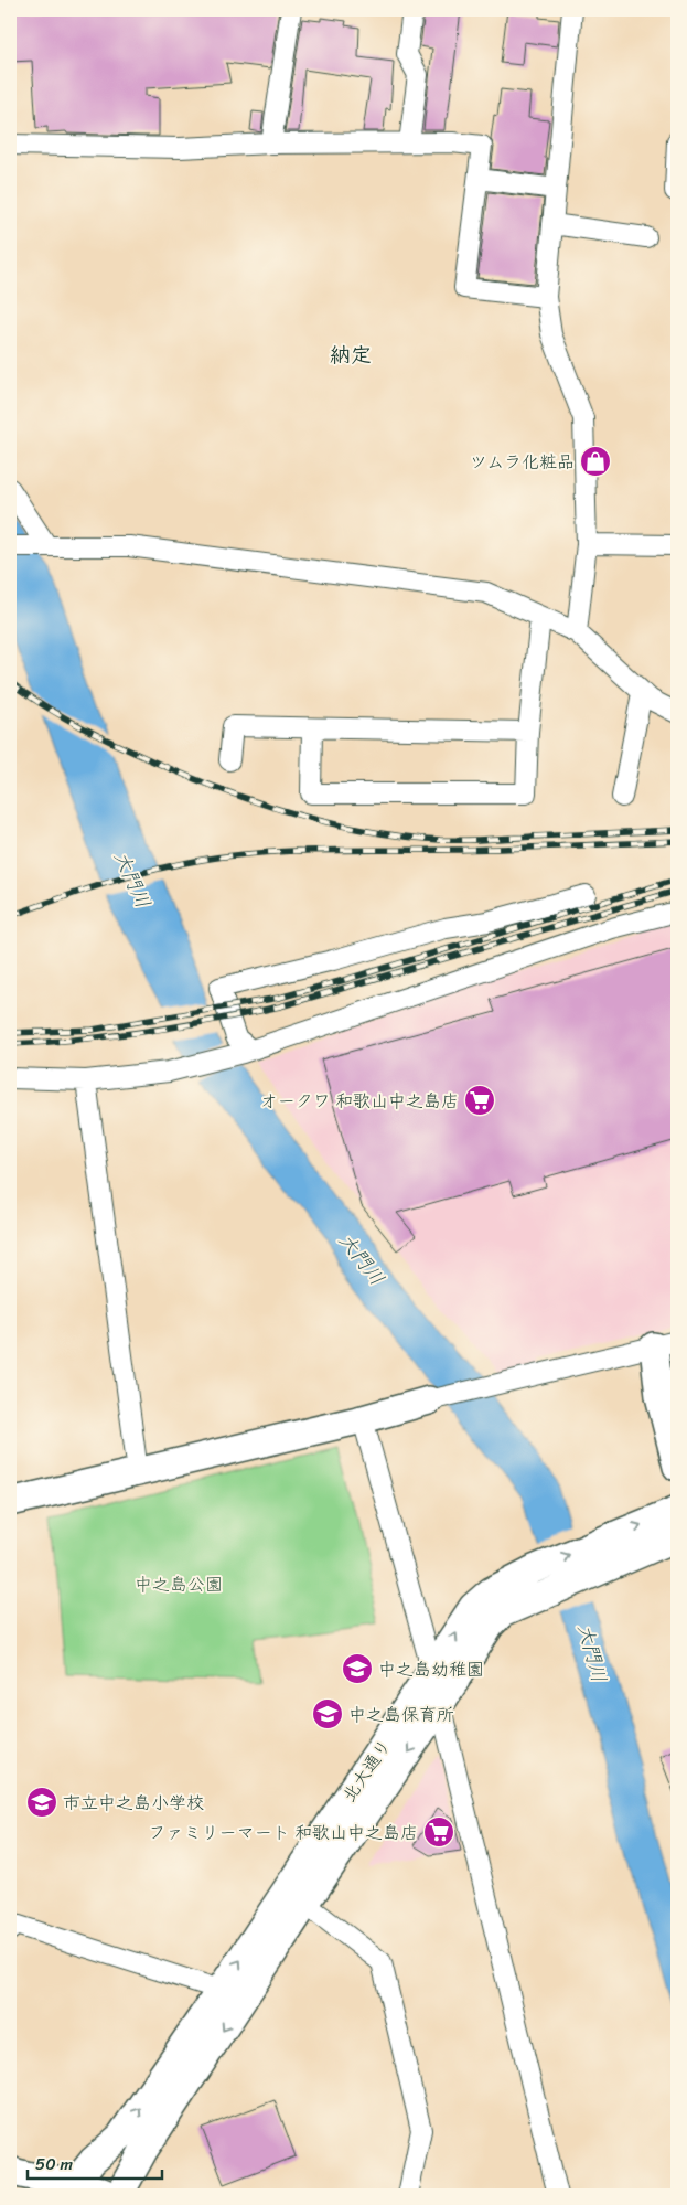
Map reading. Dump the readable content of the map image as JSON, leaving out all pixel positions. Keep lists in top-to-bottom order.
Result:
{
  "streets": {
    "street": ["北大通り"]
  },
  "districts": ["納定"],
  "water": ["大門川"],
  "parks": ["中之島公園"],
  "places": {
    "shop": ["ツムラ化粧品"],
    "supermarket": ["オークワ 和歌山中之島店", "ファミリーマート 和歌山中之島店"],
    "school or university": ["中之島幼稚園", "中之島保育所", "市立中之島小学校"]
  },
  "scale_bar": "50 m"
}
